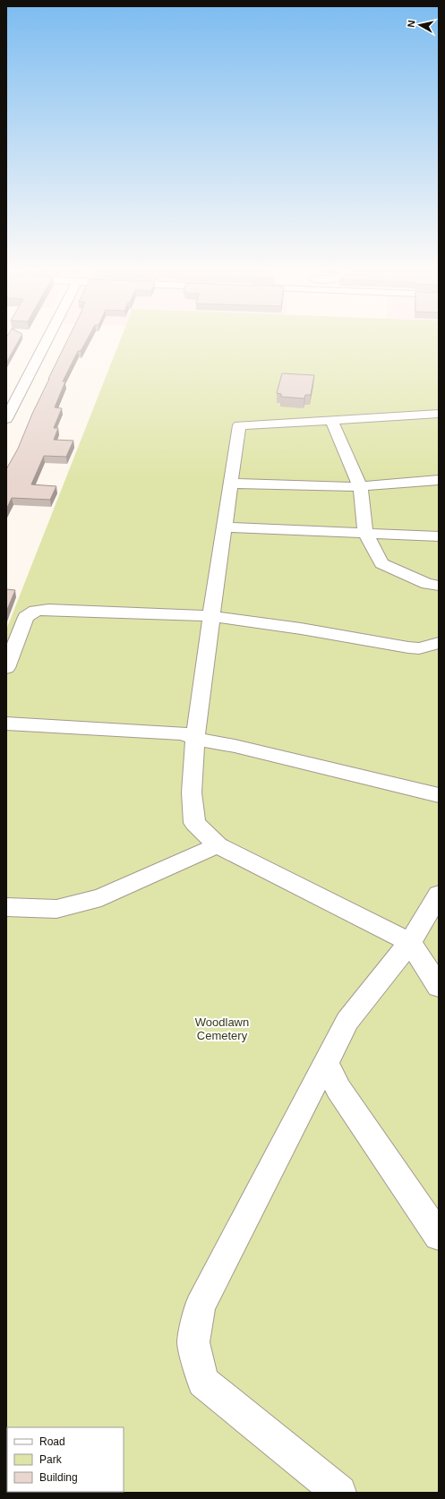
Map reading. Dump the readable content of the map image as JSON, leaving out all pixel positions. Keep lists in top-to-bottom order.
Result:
{
  "parks": ["Woodlawn Cemetery"],
  "legend": ["Road", "Park", "Building"],
  "north": "left"
}
